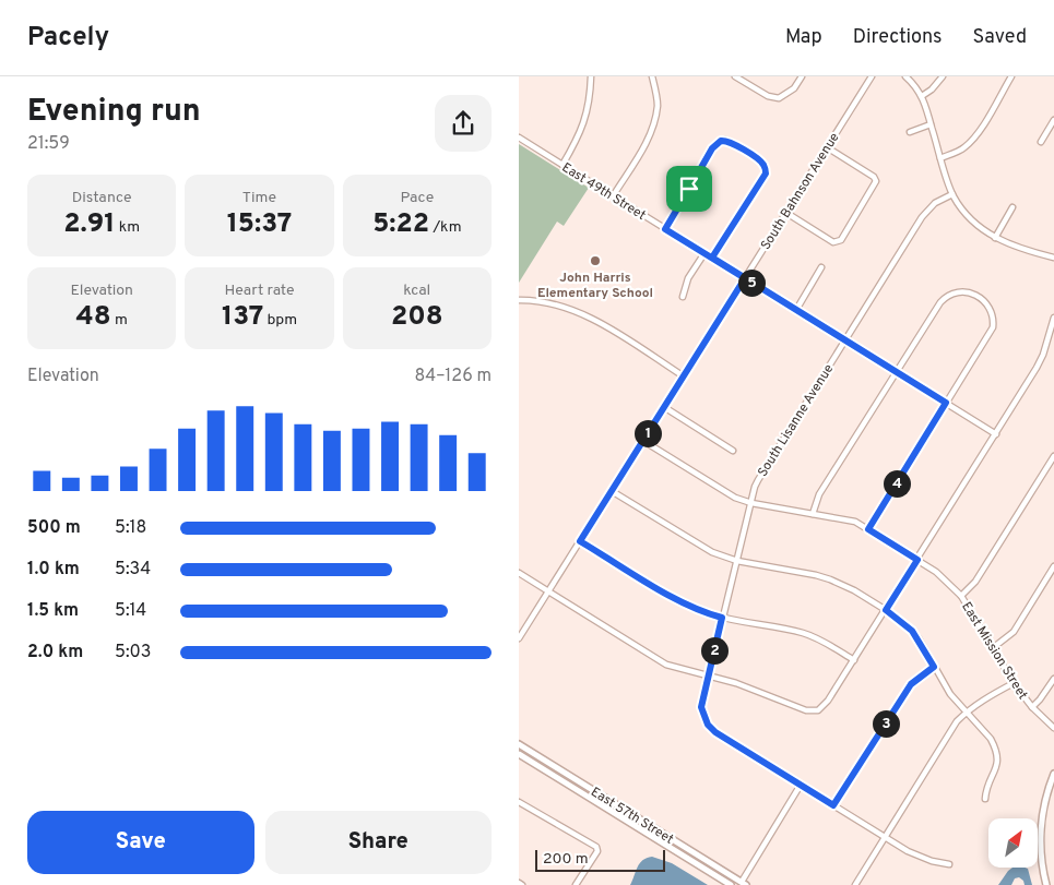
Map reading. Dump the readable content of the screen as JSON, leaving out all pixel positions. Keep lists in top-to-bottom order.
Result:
{
  "streets": {
    "main road": ["East 57th Street"],
    "street": [
      "East 49th Street",
      "South Bahnson Avenue",
      "South Lisanne Avenue",
      "East Mission Street"
    ]
  },
  "crossings": [
    ["East 49th Street", "South Bahnson Avenue"],
    ["East 49th Street", "South Lisanne Avenue"],
    ["South Bahnson Avenue", "East Mission Street"],
    ["South Lisanne Avenue", "East Mission Street"]
  ],
  "places": ["John Harris Elementary School"],
  "scale_bar": "200 m",
  "north": "top right",
  "page": {
    "header": "Pacely",
    "nav": ["Map", "Directions", "Saved"],
    "heading": ["Evening run", "21:59"],
    "stats": [
      ["Distance", "2.91 km"],
      ["Time", "15:37"],
      ["Pace", "5:22 /km"],
      ["Elevation", "48 m"],
      ["Heart rate", "137 bpm"],
      ["kcal", "208"]
    ],
    "pins": [
      "5",
      "1",
      "4",
      "2",
      "3"
    ],
    "chart": ["Elevation", "84–126 m"],
    "list": [
      {
        "name": "500 m",
        "note": "5:18"
      },
      {
        "name": "1.0 km",
        "note": "5:34"
      },
      {
        "name": "1.5 km",
        "note": "5:14"
      },
      {
        "name": "2.0 km",
        "note": "5:03"
      }
    ],
    "buttons": ["Save", "Share"],
    "scale": "200 m"
  }
}
